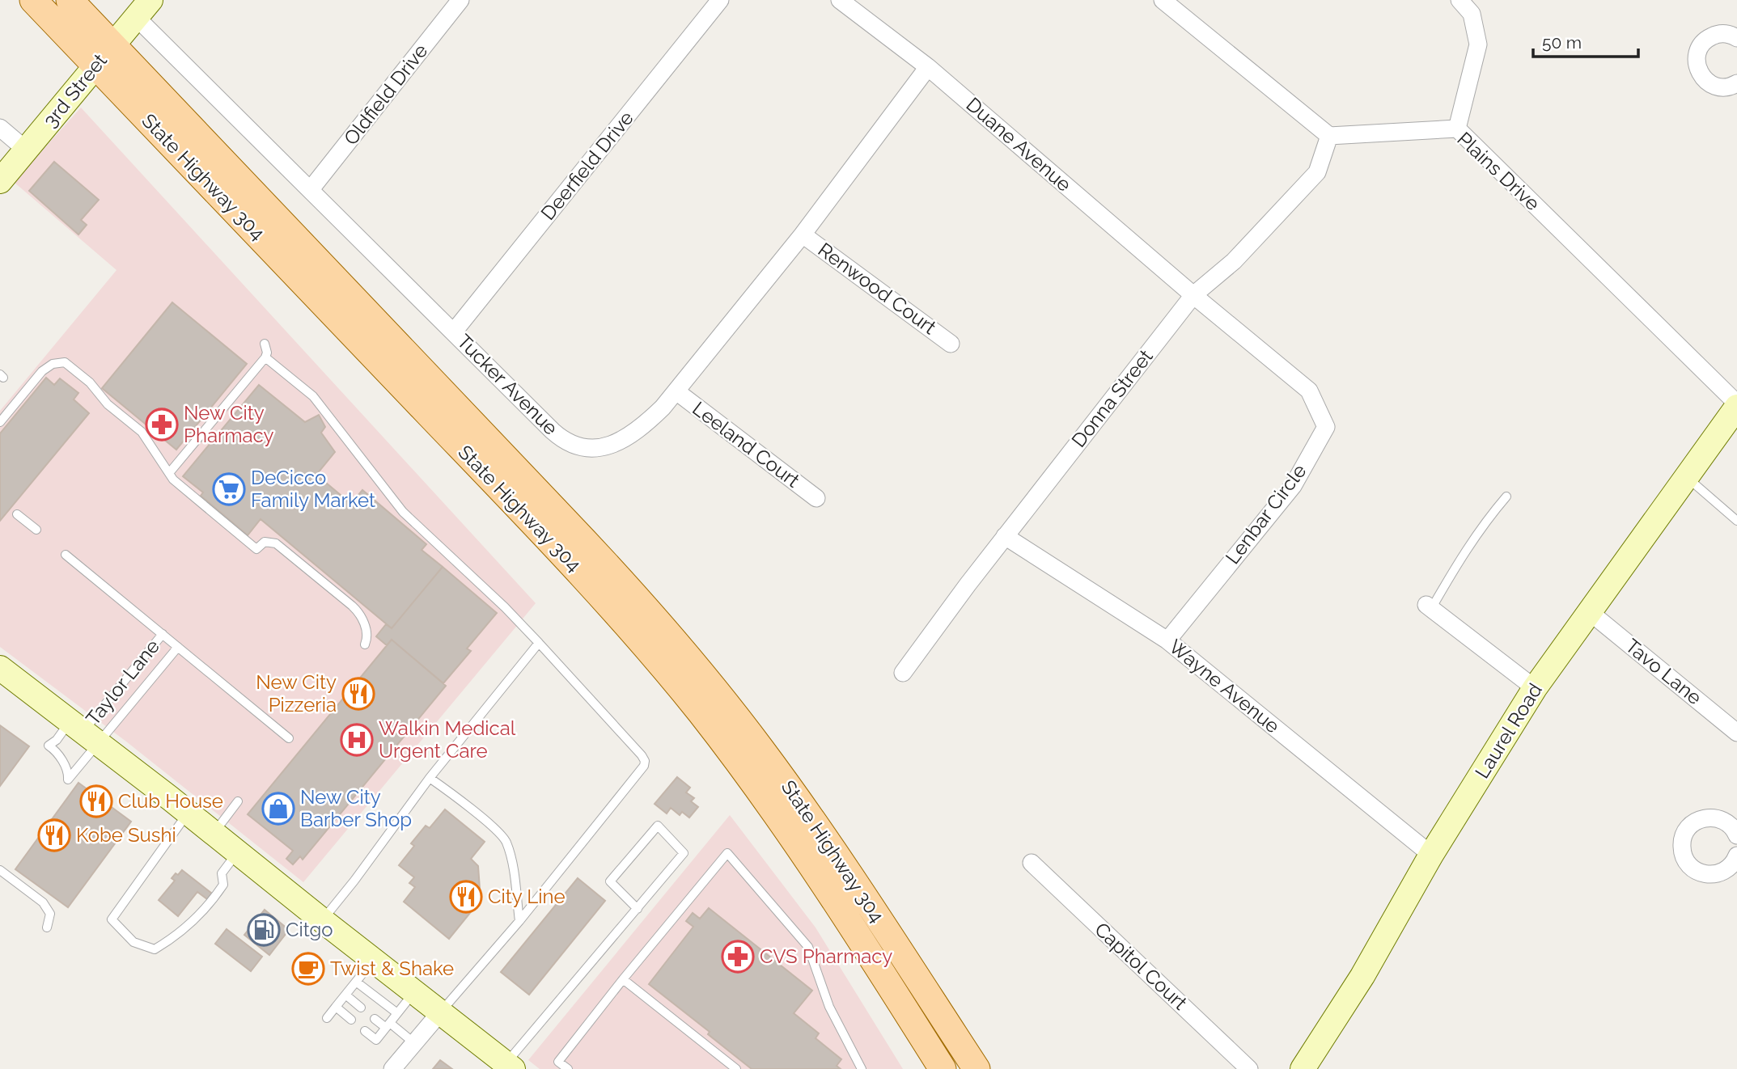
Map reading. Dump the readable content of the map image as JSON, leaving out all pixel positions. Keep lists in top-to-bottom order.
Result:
{
  "streets": {
    "main road": ["State Highway 304"],
    "street": [
      "3rd Street",
      "Oldfield Drive",
      "Duane Avenue",
      "Deerfield Drive",
      "Plains Drive",
      "Renwood Court",
      "Tucker Avenue",
      "Donna Street",
      "Leeland Court",
      "Lenbar Circle",
      "Tavo Lane",
      "Wayne Avenue",
      "Laurel Road",
      "Capitol Court"
    ],
    "lane": ["Taylor Lane"]
  },
  "crossings": [
    ["3rd Street", "State Highway 304"],
    ["3rd Street", "Tucker Avenue"],
    ["Oldfield Drive", "Tucker Avenue"],
    ["Duane Avenue", "Tucker Avenue"],
    ["Duane Avenue", "Donna Street"],
    ["Duane Avenue", "Lenbar Circle"],
    ["Deerfield Drive", "Tucker Avenue"],
    ["Plains Drive", "Donna Street"],
    ["Plains Drive", "Laurel Road"],
    ["Renwood Court", "Tucker Avenue"],
    ["Tucker Avenue", "Leeland Court"],
    ["Donna Street", "Lenbar Circle"],
    ["Donna Street", "Wayne Avenue"],
    ["Lenbar Circle", "Wayne Avenue"],
    ["Tavo Lane", "Laurel Road"],
    ["Wayne Avenue", "Laurel Road"]
  ],
  "places": {
    "pharmacy": ["New City Pharmacy", "CVS Pharmacy"],
    "supermarket": ["DeCicco Family Market"],
    "restaurant": [
      "New City Pizzeria",
      "Club House",
      "Kobe Sushi",
      "City Line"
    ],
    "hospital": ["Walkin Medical Urgent Care"],
    "shop": ["New City Barber Shop"],
    "fuel station": ["Citgo"],
    "cafe": ["Twist & Shake"]
  },
  "scale_bar": "50 m"
}
